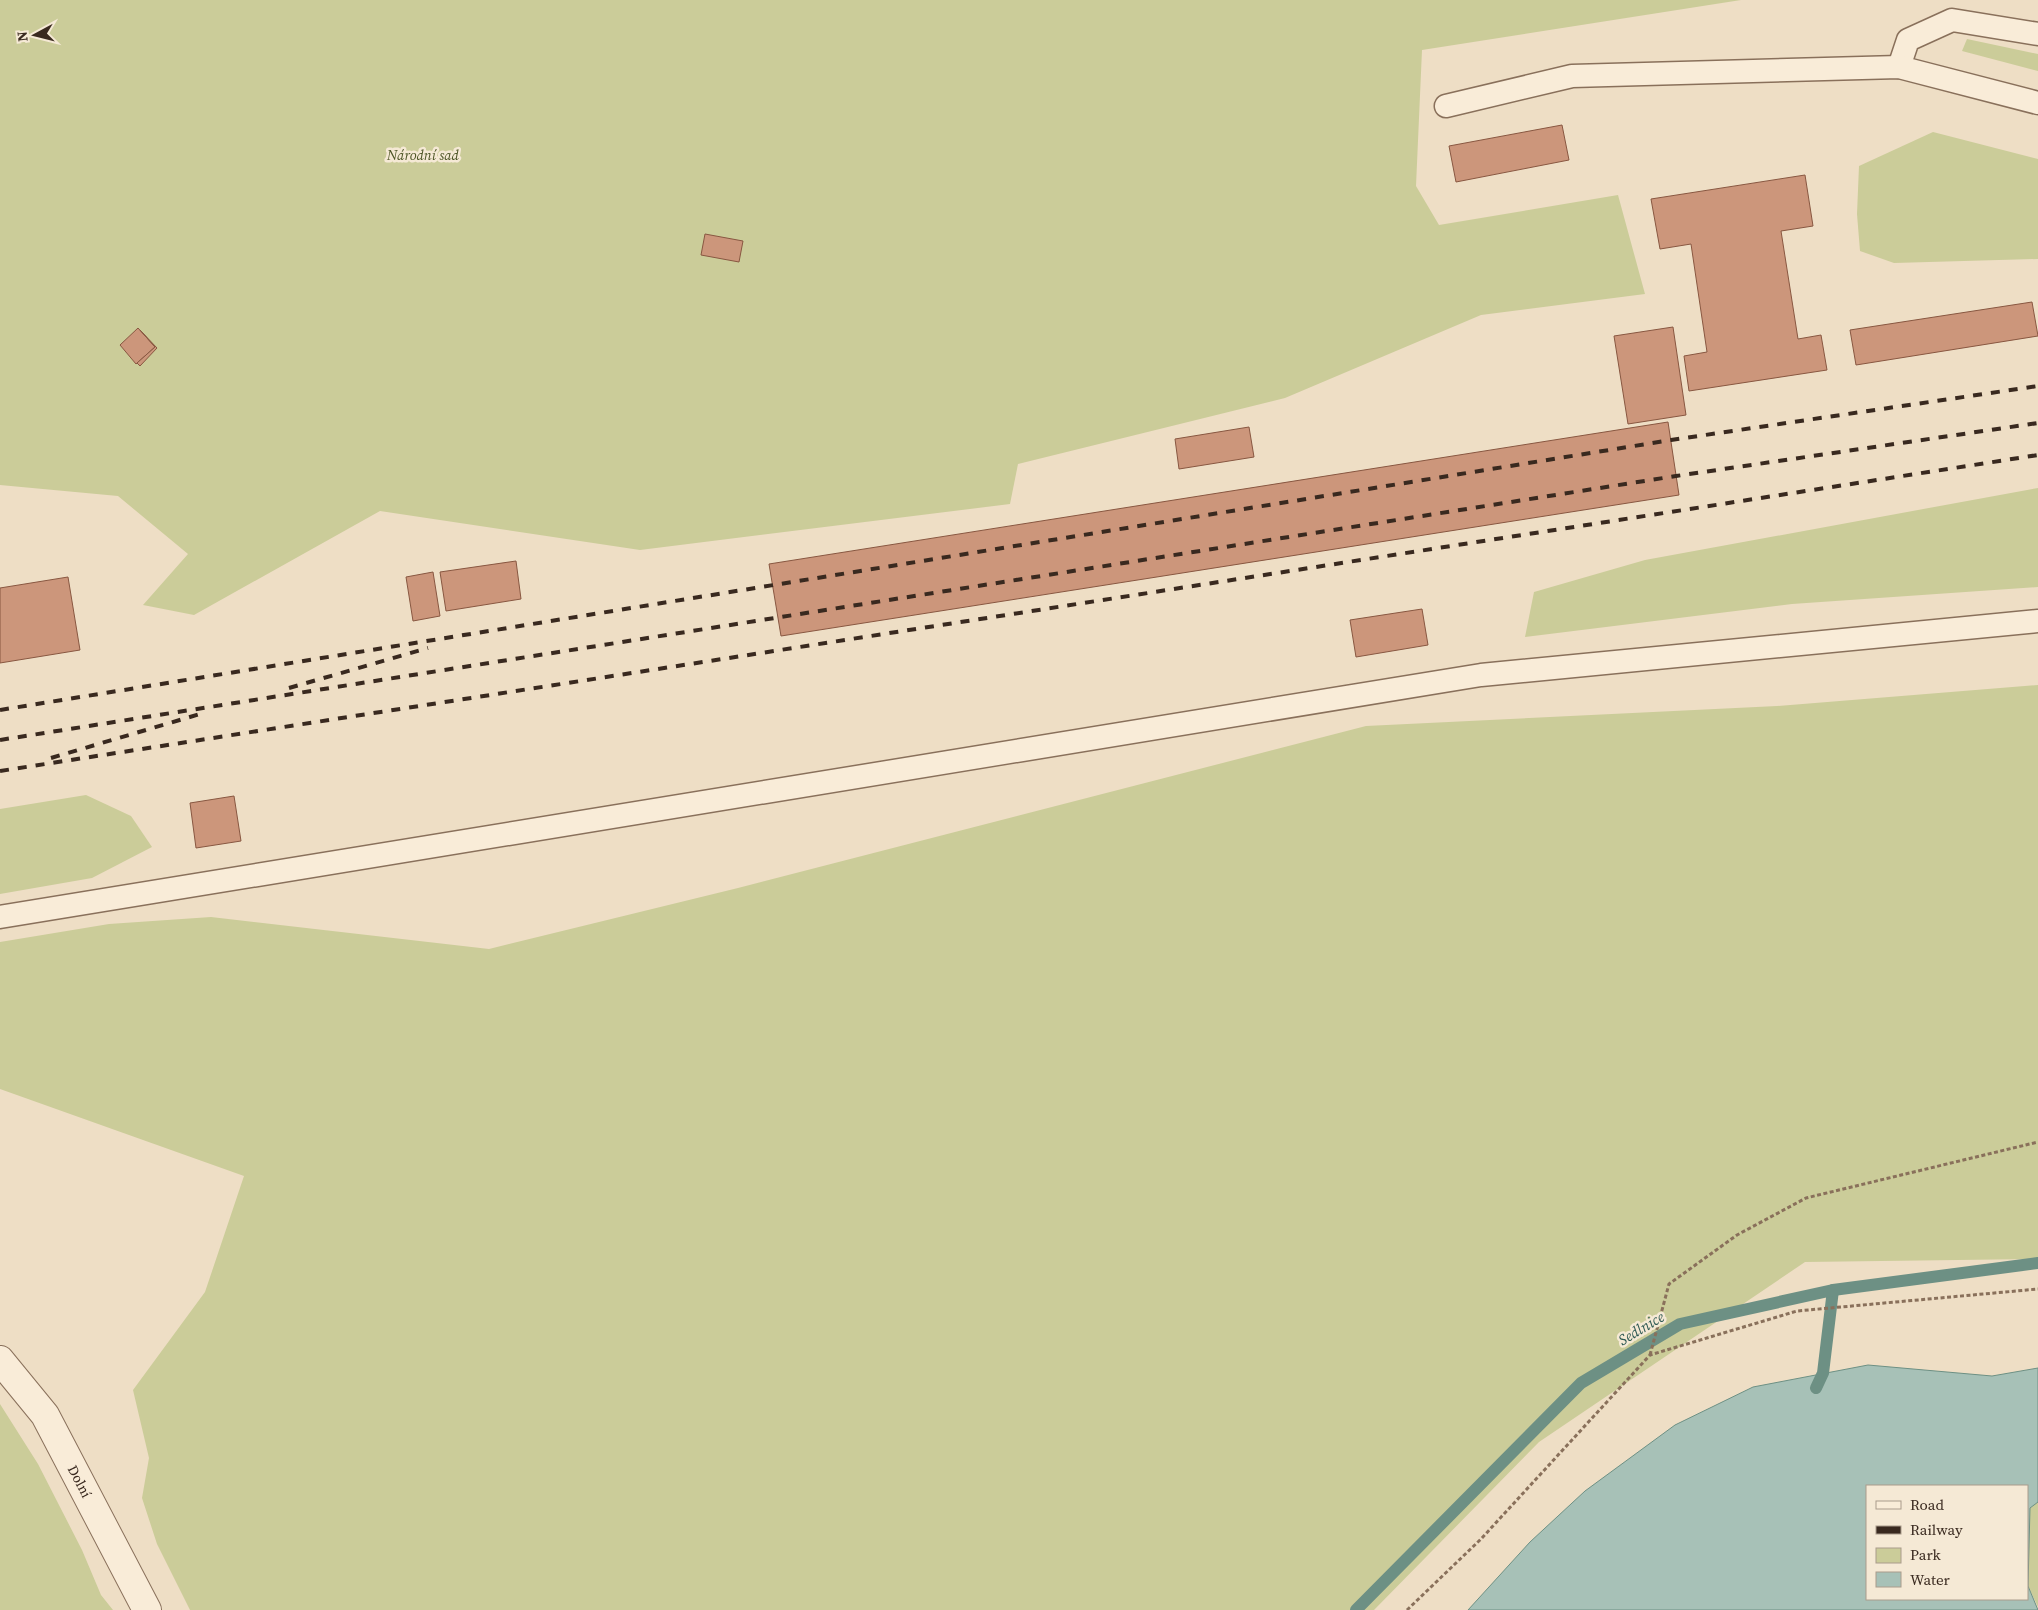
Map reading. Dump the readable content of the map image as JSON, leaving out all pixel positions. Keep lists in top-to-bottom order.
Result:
{
  "streets": {
    "street": ["Dolní"]
  },
  "water": ["Sedlnice"],
  "parks": ["Národní sad"],
  "legend": [
    "Road",
    "Railway",
    "Park",
    "Water"
  ],
  "north": "left"
}
